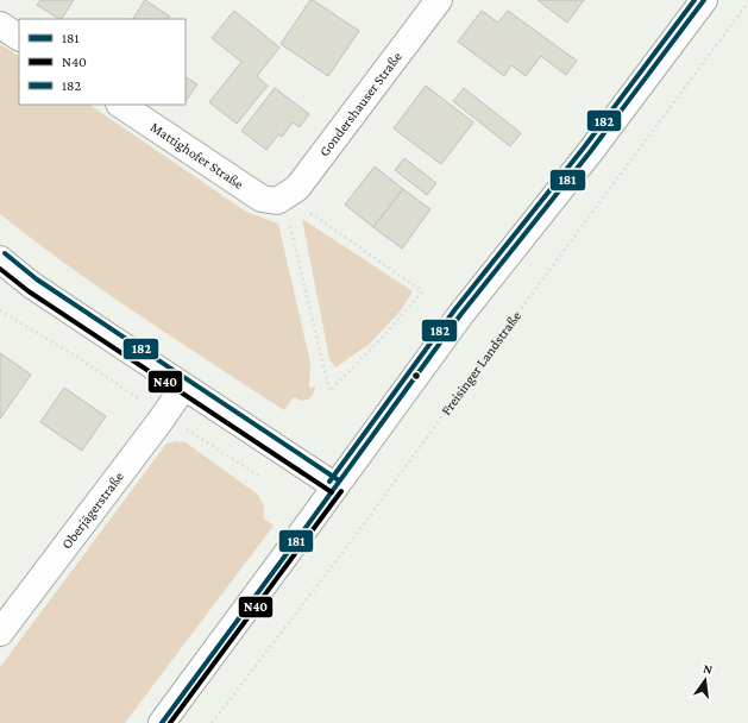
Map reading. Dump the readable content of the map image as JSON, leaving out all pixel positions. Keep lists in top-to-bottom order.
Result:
{
  "streets": {
    "main road": ["Gondershauser Straße", "Mattighofer Straße", "Oberjägerstraße"],
    "path": ["Freisinger Landstraße"]
  },
  "crossings": [
    ["Gondershauser Straße", "Mattighofer Straße"]
  ],
  "lines": ["transit line 181", "transit line 182", "transit line N40"],
  "legend": ["181", "N40", "182"],
  "north": "top"
}
